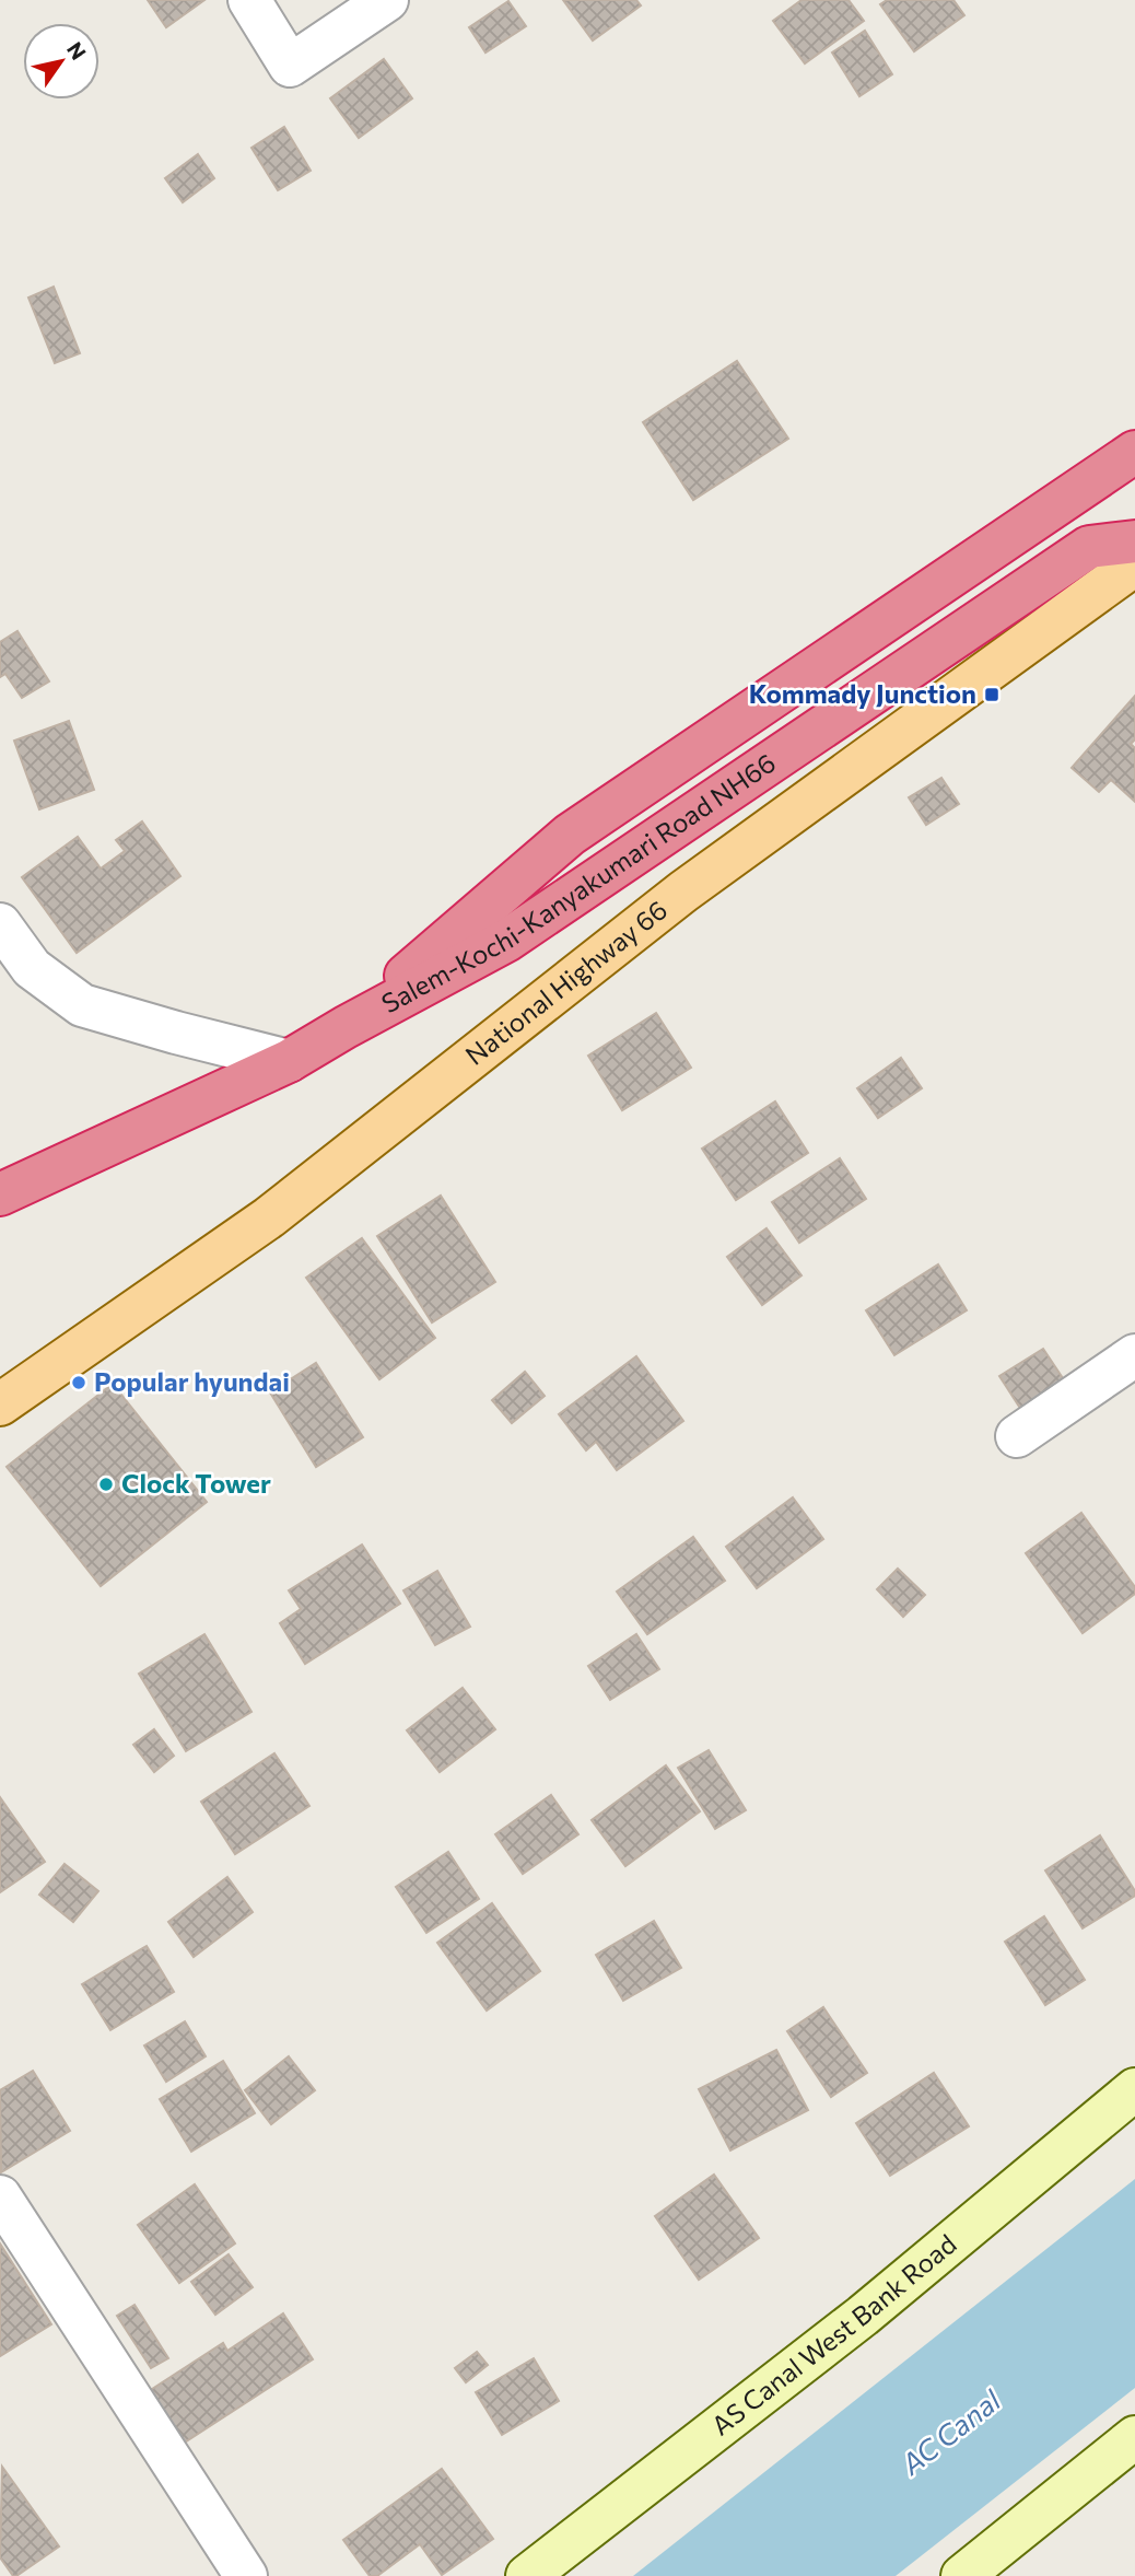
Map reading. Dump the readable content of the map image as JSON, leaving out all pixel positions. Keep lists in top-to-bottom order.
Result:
{
  "streets": {
    "highway": ["Salem-Kochi-Kanyakumari Road NH66"],
    "main road": ["National Highway 66"],
    "street": ["AS Canal West Bank Road"]
  },
  "water": ["AC Canal"],
  "places": {
    "transit": ["Kommady Junction"],
    "other": ["Popular hyundai", "Clock Tower"]
  },
  "north": "top right"
}
